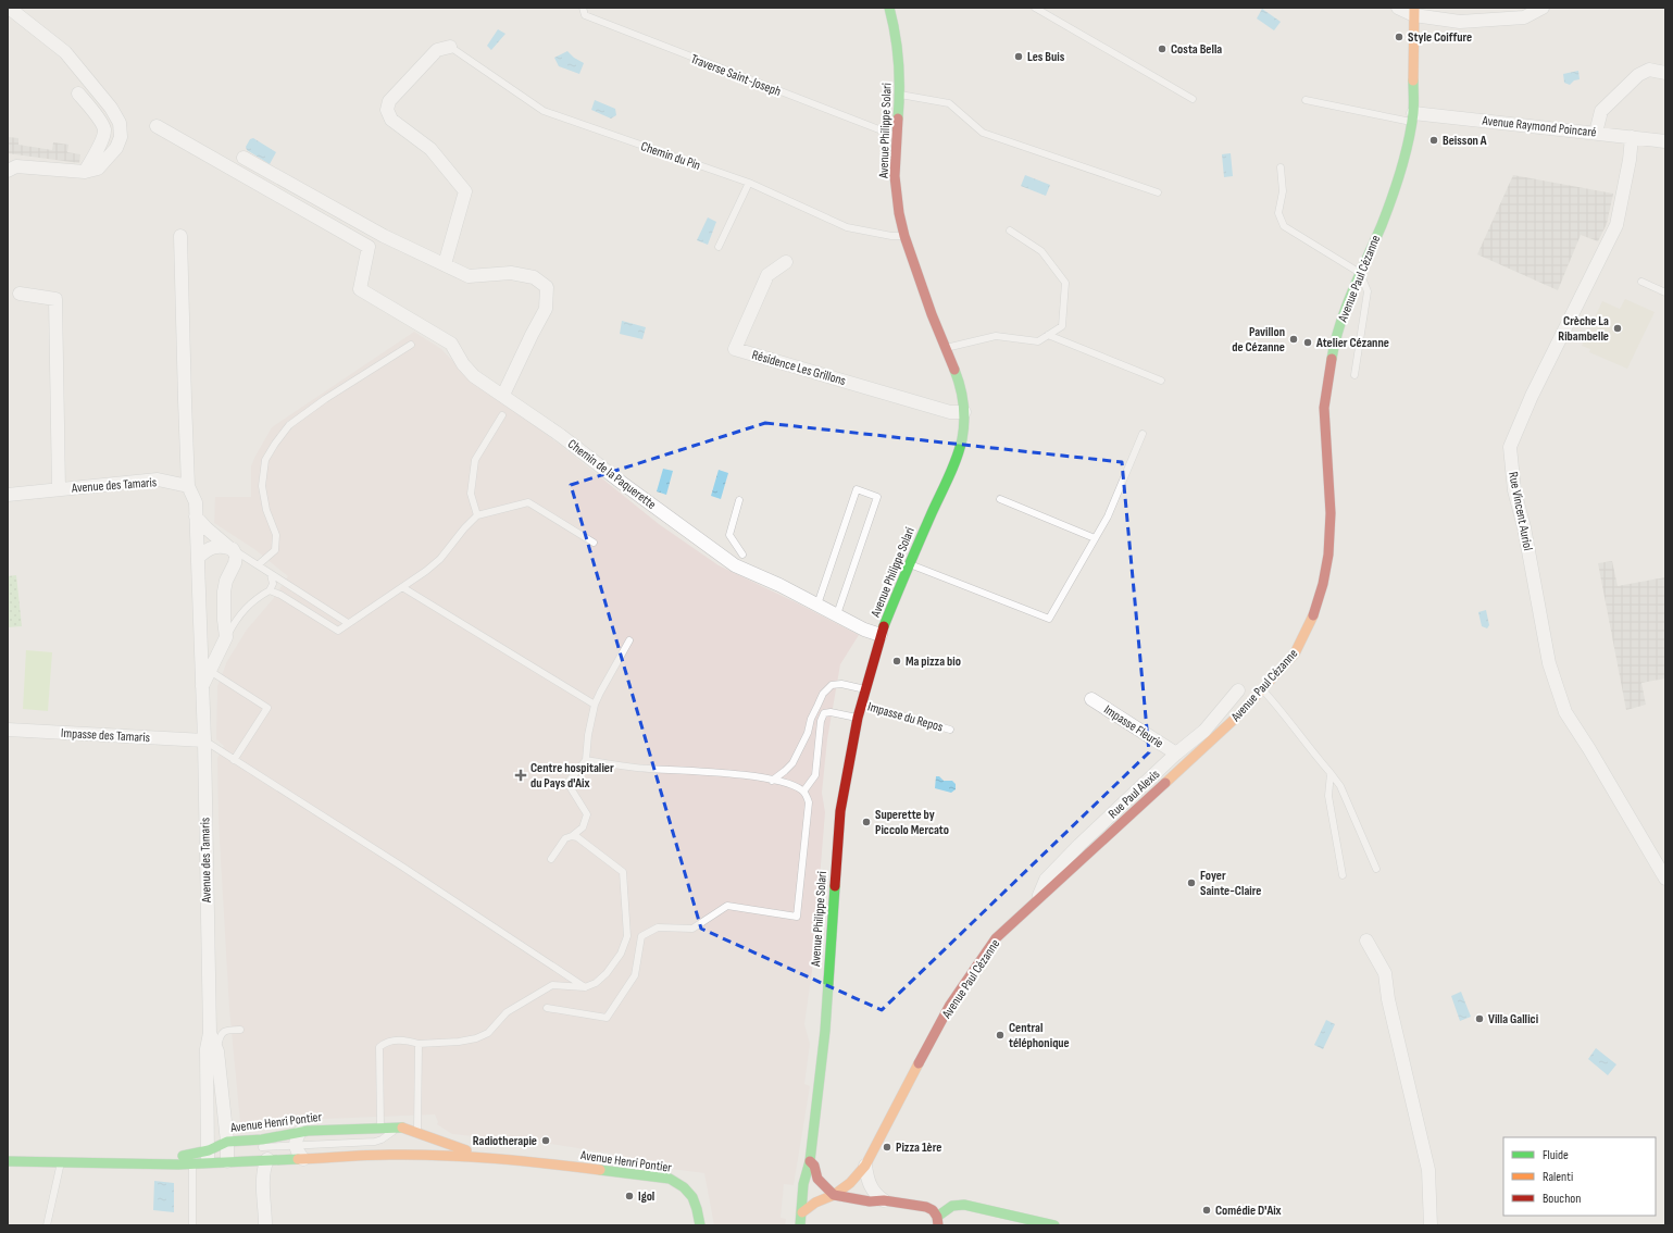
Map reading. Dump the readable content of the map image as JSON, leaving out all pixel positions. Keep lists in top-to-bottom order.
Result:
{
  "streets": {
    "street": [
      "Avenue Raymond Poincaré",
      "Avenue Philippe Solari",
      "Avenue Paul Cézanne",
      "Résidence Les Grillons",
      "Chemin de la Paquerette",
      "Avenue des Tamaris",
      "Rue Vincent Auriol",
      "Impasse Fleurie",
      "Impasse des Tamaris",
      "Rue Paul Alexis",
      "Avenue Henri Pontier"
    ],
    "lane": ["Traverse Saint-Joseph", "Chemin du Pin", "Impasse du Repos"]
  },
  "crossings": [
    ["Traverse Saint-Joseph", "Avenue Philippe Solari"],
    ["Avenue Raymond Poincaré", "Avenue Paul Cézanne"],
    ["Avenue Raymond Poincaré", "Rue Vincent Auriol"],
    ["Avenue Philippe Solari", "Chemin du Pin"],
    ["Avenue Philippe Solari", "Avenue Paul Cézanne"],
    ["Avenue Philippe Solari", "Résidence Les Grillons"],
    ["Avenue Philippe Solari", "Chemin de la Paquerette"],
    ["Avenue Philippe Solari", "Impasse du Repos"],
    ["Avenue Paul Cézanne", "Rue Paul Alexis"],
    ["Avenue des Tamaris", "Impasse des Tamaris"],
    ["Avenue des Tamaris", "Avenue Henri Pontier"],
    ["Impasse Fleurie", "Rue Paul Alexis"]
  ],
  "places": {
    "other": [
      "Style Coiffure",
      "Costa Bella",
      "Les Buis",
      "Beisson A",
      "Crèche La Ribambelle",
      "Pavillon de Cézanne",
      "Atelier Cézanne",
      "Ma pizza bio",
      "Superette by Piccolo Mercato",
      "Foyer Sainte-Claire",
      "Villa Gallici",
      "Central téléphonique",
      "Radiotherapie",
      "Pizza 1ère",
      "Igol",
      "Comédie D'Aix"
    ],
    "health": ["Centre hospitalier du Pays d'Aix"]
  },
  "legend": ["Fluide", "Ralenti", "Bouchon"]
}
